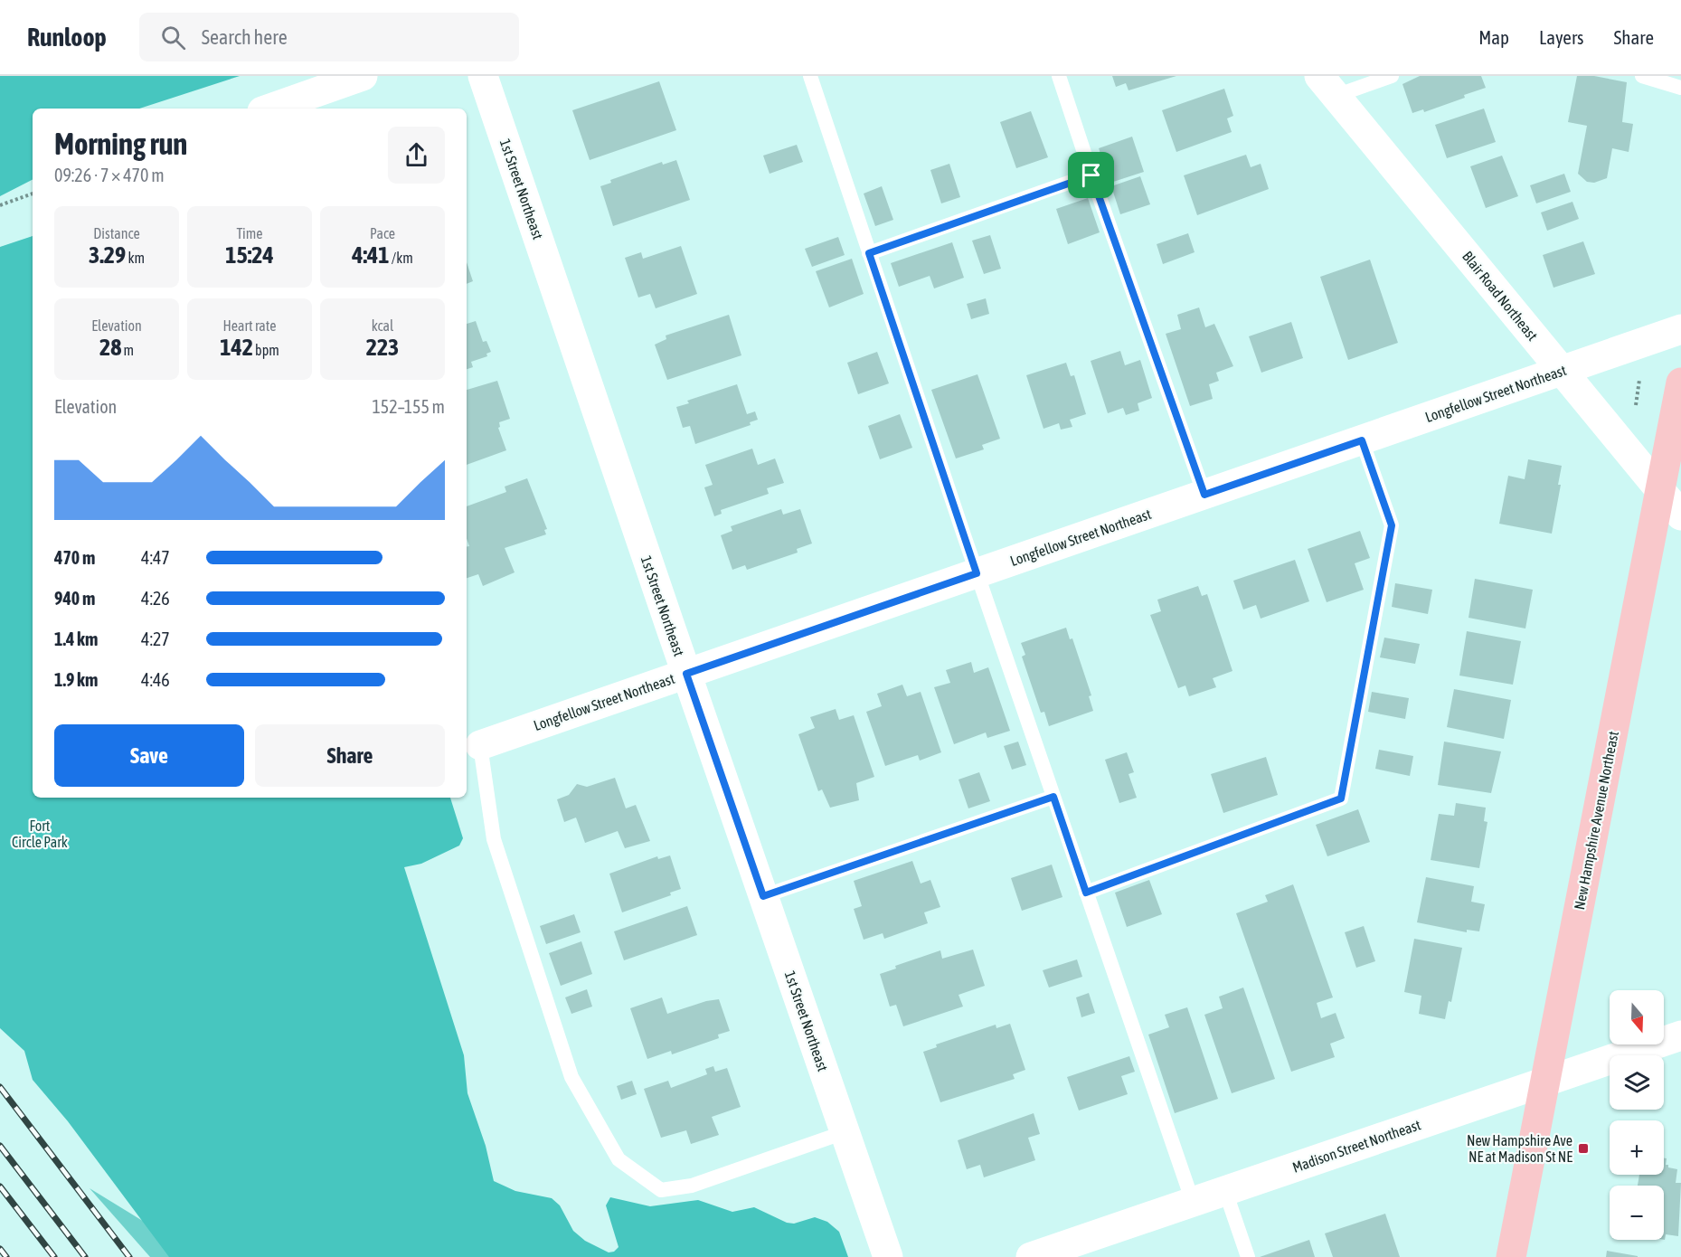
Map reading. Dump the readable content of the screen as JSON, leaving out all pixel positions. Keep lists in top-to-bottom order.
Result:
{
  "streets": {
    "main road": ["New Hampshire Avenue Northeast"],
    "street": [
      "1st Street Northeast",
      "Blair Road Northeast",
      "Longfellow Street Northeast",
      "Madison Street Northeast"
    ]
  },
  "crossings": [
    ["1st Street Northeast", "Longfellow Street Northeast"],
    ["Blair Road Northeast", "Longfellow Street Northeast"],
    ["Blair Road Northeast", "New Hampshire Avenue Northeast"],
    ["New Hampshire Avenue Northeast", "Madison Street Northeast"]
  ],
  "parks": ["Fort Circle Park"],
  "places": {
    "transit": ["New Hampshire Ave NE at Madison St NE"]
  },
  "north": "bottom",
  "page": {
    "header": "Runloop",
    "search": "Search here",
    "nav": ["Map", "Layers", "Share"],
    "heading": ["Morning run", "09:26 · 7 × 470 m"],
    "stats": [
      ["Distance", "3.29 km"],
      ["Time", "15:24"],
      ["Pace", "4:41 /km"],
      ["Elevation", "28 m"],
      ["Heart rate", "142 bpm"],
      ["kcal", "223"]
    ],
    "chart": ["Elevation", "152–155 m"],
    "list": [
      {
        "name": "470 m",
        "note": "4:47"
      },
      {
        "name": "940 m",
        "note": "4:26"
      },
      {
        "name": "1.4 km",
        "note": "4:27"
      },
      {
        "name": "1.9 km",
        "note": "4:46"
      }
    ],
    "buttons": ["Save", "Share"],
    "map_buttons": ["+", "−"]
  }
}
